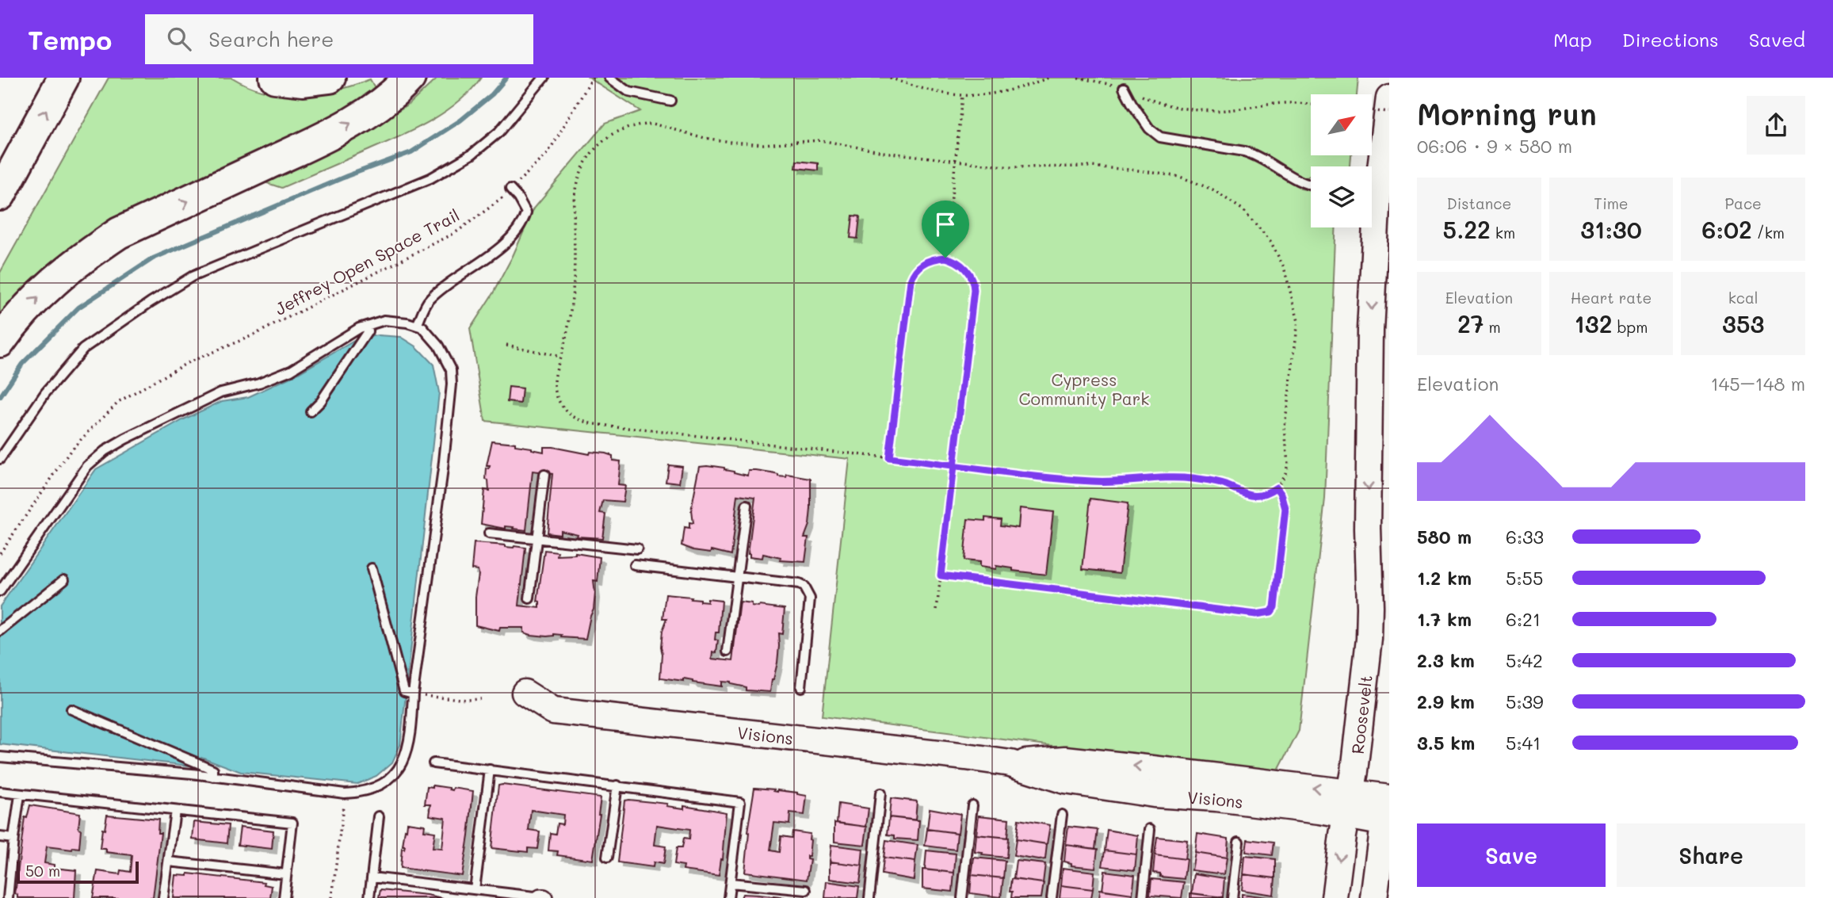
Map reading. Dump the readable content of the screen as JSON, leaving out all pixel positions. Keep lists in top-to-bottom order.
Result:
{
  "streets": {
    "street": ["Roosevelt", "Visions"],
    "path": ["Jeffrey Open Space Trail"]
  },
  "crossings": [
    ["Roosevelt", "Visions"]
  ],
  "one_way": ["Roosevelt"],
  "parks": ["Cypress Community Park"],
  "scale_bar": "50 m",
  "north": "top right",
  "page": {
    "header": "Tempo",
    "search": "Search here",
    "nav": ["Map", "Directions", "Saved"],
    "heading": ["Morning run", "06:06 · 9 × 580 m"],
    "stats": [
      ["Distance", "5.22 km"],
      ["Time", "31:30"],
      ["Pace", "6:02 /km"],
      ["Elevation", "27 m"],
      ["Heart rate", "132 bpm"],
      ["kcal", "353"]
    ],
    "chart": ["Elevation", "145–148 m"],
    "list": [
      {
        "name": "580 m",
        "note": "6:33"
      },
      {
        "name": "1.2 km",
        "note": "5:55"
      },
      {
        "name": "1.7 km",
        "note": "6:21"
      },
      {
        "name": "2.3 km",
        "note": "5:42"
      },
      {
        "name": "2.9 km",
        "note": "5:39"
      },
      {
        "name": "3.5 km",
        "note": "5:41"
      }
    ],
    "buttons": ["Save", "Share"],
    "scale": "50 m"
  }
}
